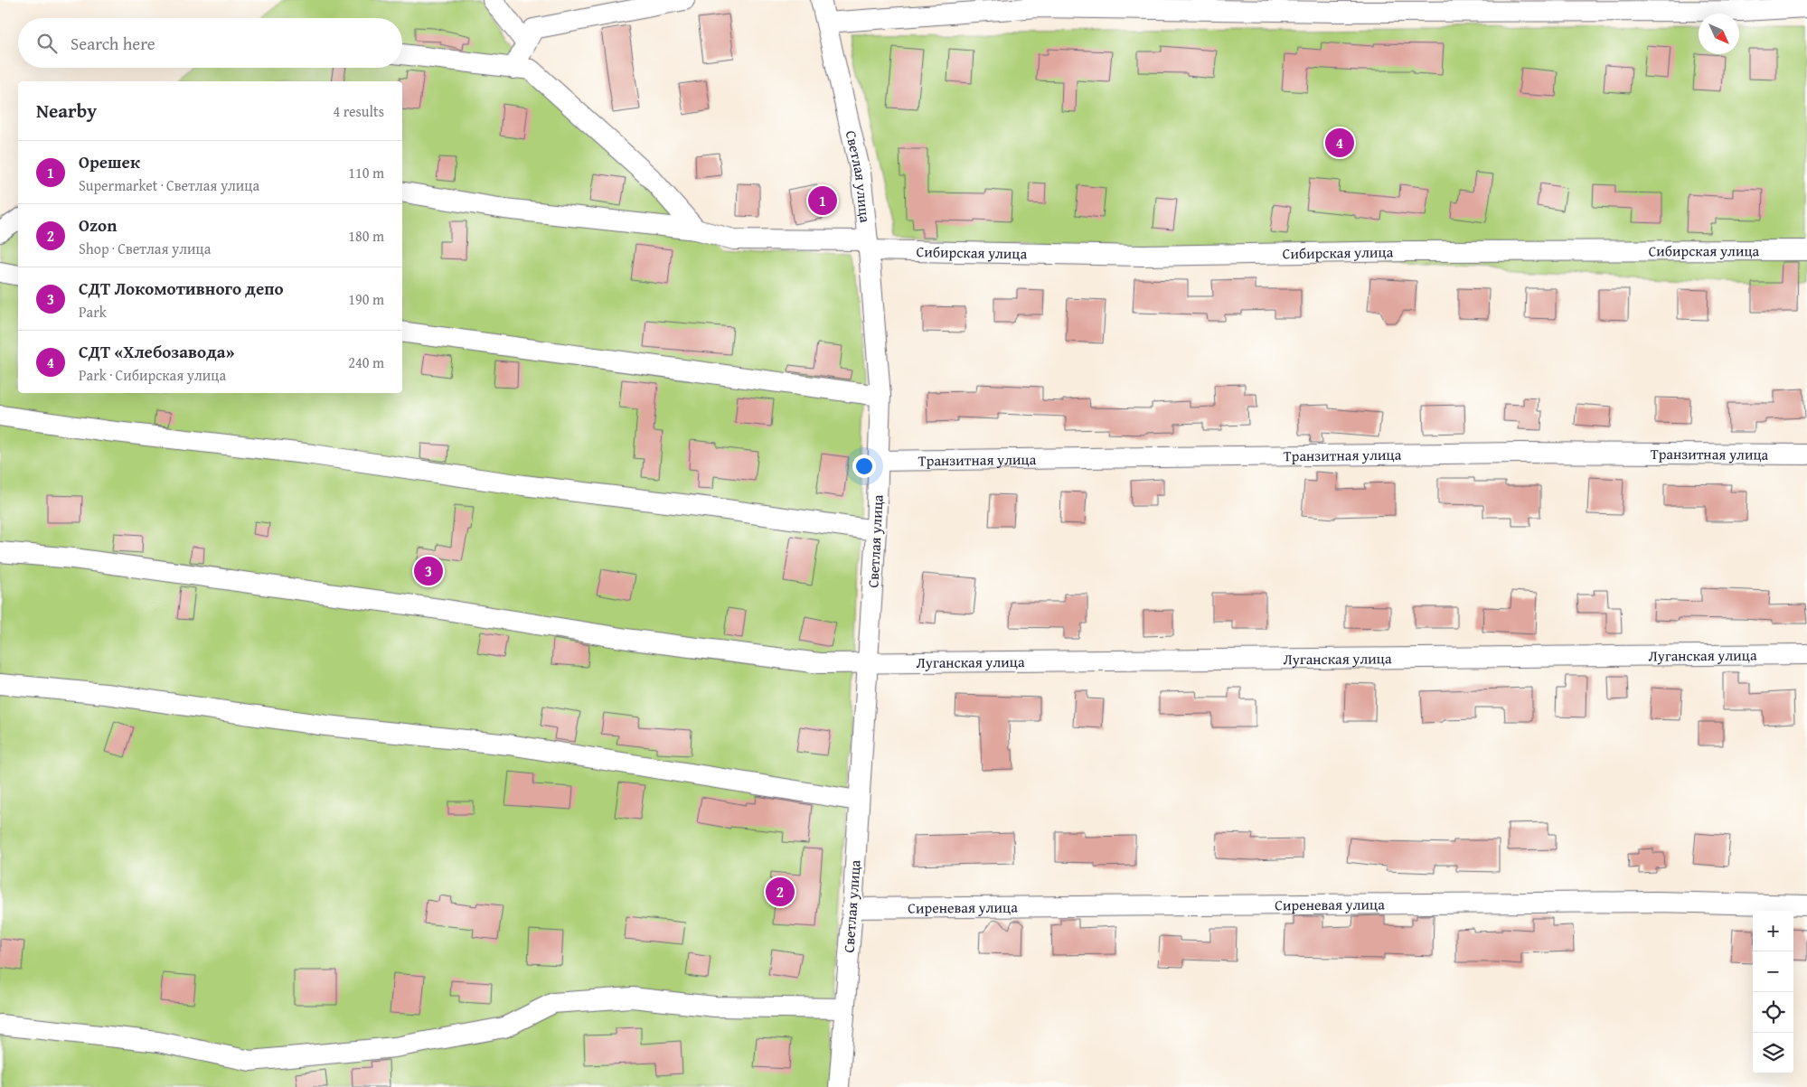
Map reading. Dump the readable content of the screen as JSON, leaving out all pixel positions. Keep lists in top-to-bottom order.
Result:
{
  "streets": {
    "street": [
      "Светлая улица",
      "Сибирская улица",
      "Транзитная улица",
      "Луганская улица",
      "Сиреневая улица"
    ]
  },
  "crossings": [
    ["Светлая улица", "Сибирская улица"],
    ["Светлая улица", "Транзитная улица"],
    ["Светлая улица", "Луганская улица"],
    ["Светлая улица", "Сиреневая улица"]
  ],
  "north": "bottom right",
  "page": {
    "search": "Search here",
    "heading": ["Nearby", "4 results"],
    "pins": [
      "4",
      "1",
      "3",
      "2"
    ],
    "list": [
      {
        "mark": "1",
        "name": "Орешек",
        "note": "Supermarket · Светлая улица",
        "value": "110 m"
      },
      {
        "mark": "2",
        "name": "Ozon",
        "note": "Shop · Светлая улица",
        "value": "180 m"
      },
      {
        "mark": "3",
        "name": "СДТ Локомотивного депо",
        "note": "Park",
        "value": "190 m"
      },
      {
        "mark": "4",
        "name": "СДТ «Хлебозавода»",
        "note": "Park · Сибирская улица",
        "value": "240 m"
      }
    ],
    "map_buttons": ["+", "−"]
  }
}
